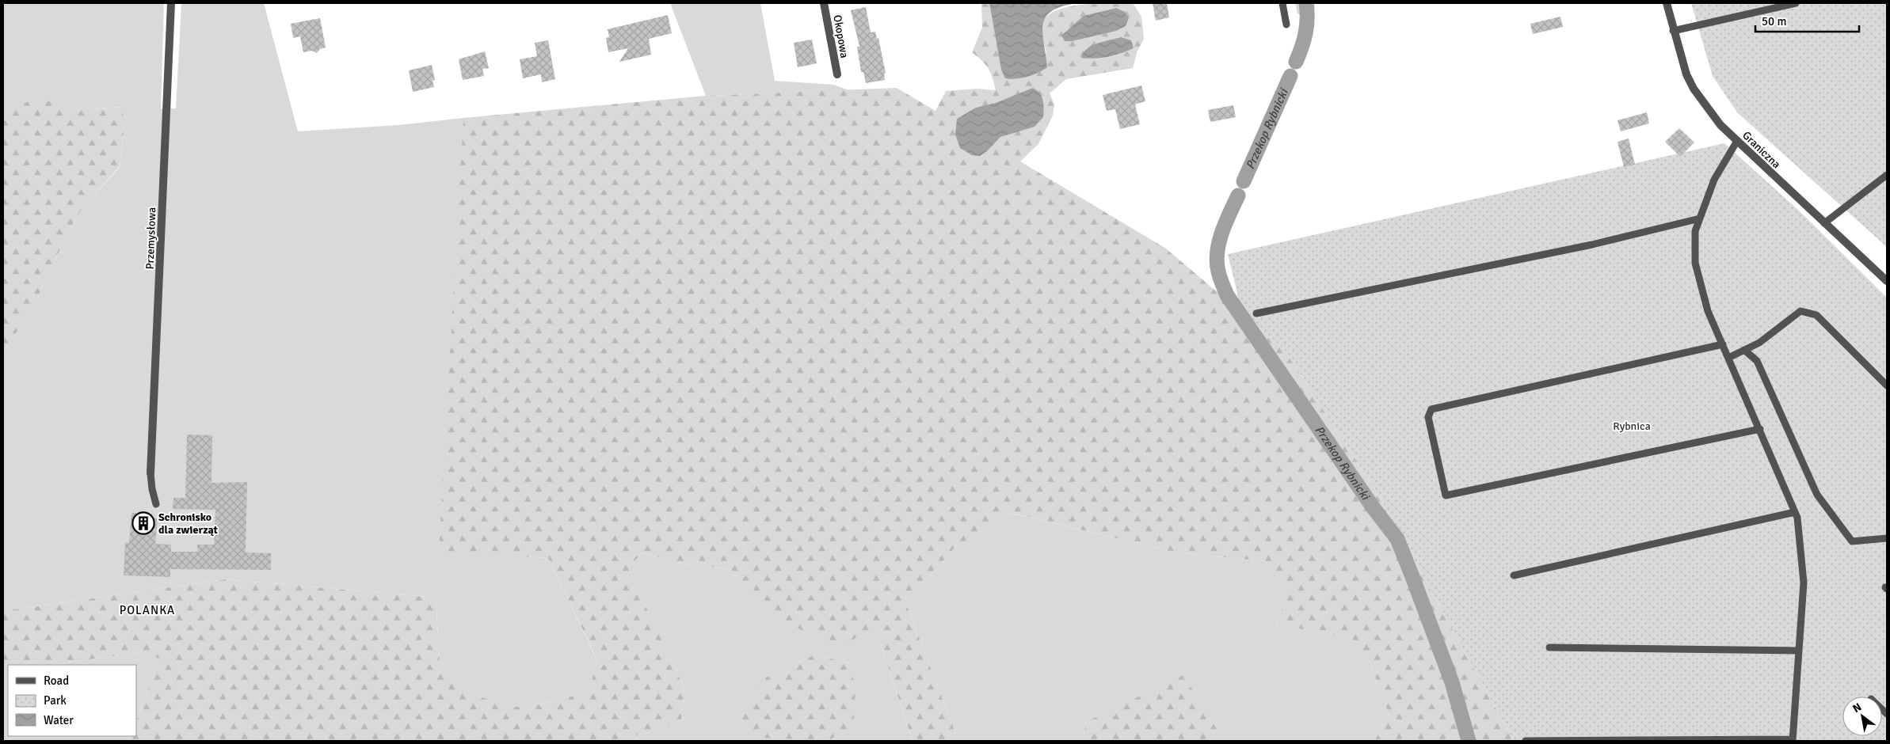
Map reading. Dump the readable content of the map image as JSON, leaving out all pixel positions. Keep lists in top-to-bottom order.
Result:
{
  "streets": {
    "street": ["Okopowa", "Graniczna", "Przemysłowa"]
  },
  "districts": ["POLANKA"],
  "water": ["Przekop Rybnicki"],
  "parks": ["Rybnica"],
  "places": {
    "building": ["Schronisko dla zwierząt"]
  },
  "legend": ["Road", "Park", "Water"],
  "scale_bar": "50 m",
  "north": "top left"
}
